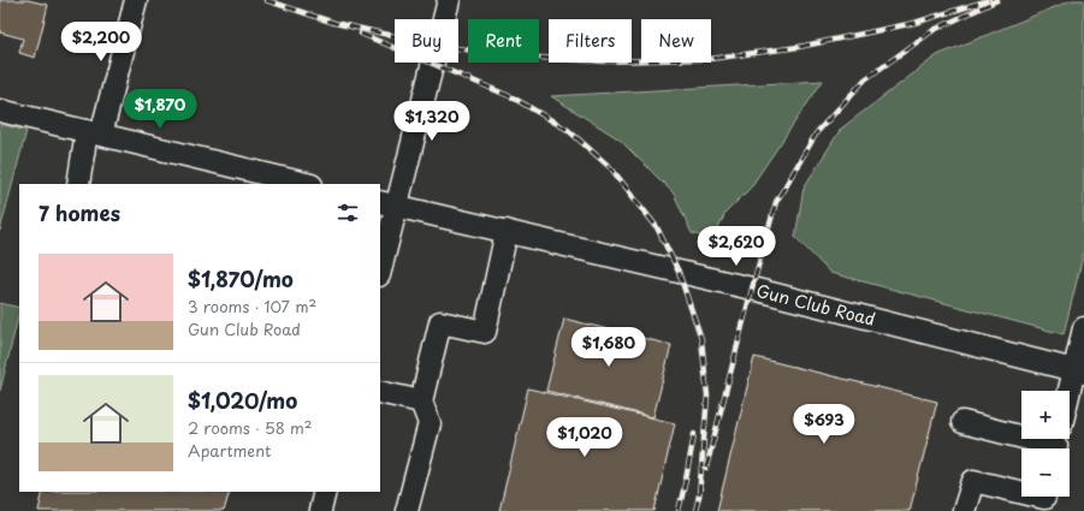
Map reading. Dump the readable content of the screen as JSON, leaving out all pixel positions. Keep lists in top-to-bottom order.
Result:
{
  "streets": {
    "street": ["Gun Club Road"]
  },
  "page": {
    "chip": [
      "Buy",
      "Rent",
      "Filters",
      "New"
    ],
    "price": [
      "$2,200",
      "$1,870",
      "$1,320",
      "$2,620",
      "$1,680",
      "$693",
      "$1,020"
    ],
    "heading": "7 homes",
    "list": [
      {
        "name": "$1,870/mo",
        "note": "3 rooms · 107 m² · Gun Club Road"
      },
      {
        "name": "$1,020/mo",
        "note": "2 rooms · 58 m² · Apartment"
      }
    ],
    "map_buttons": ["+", "−"]
  }
}
